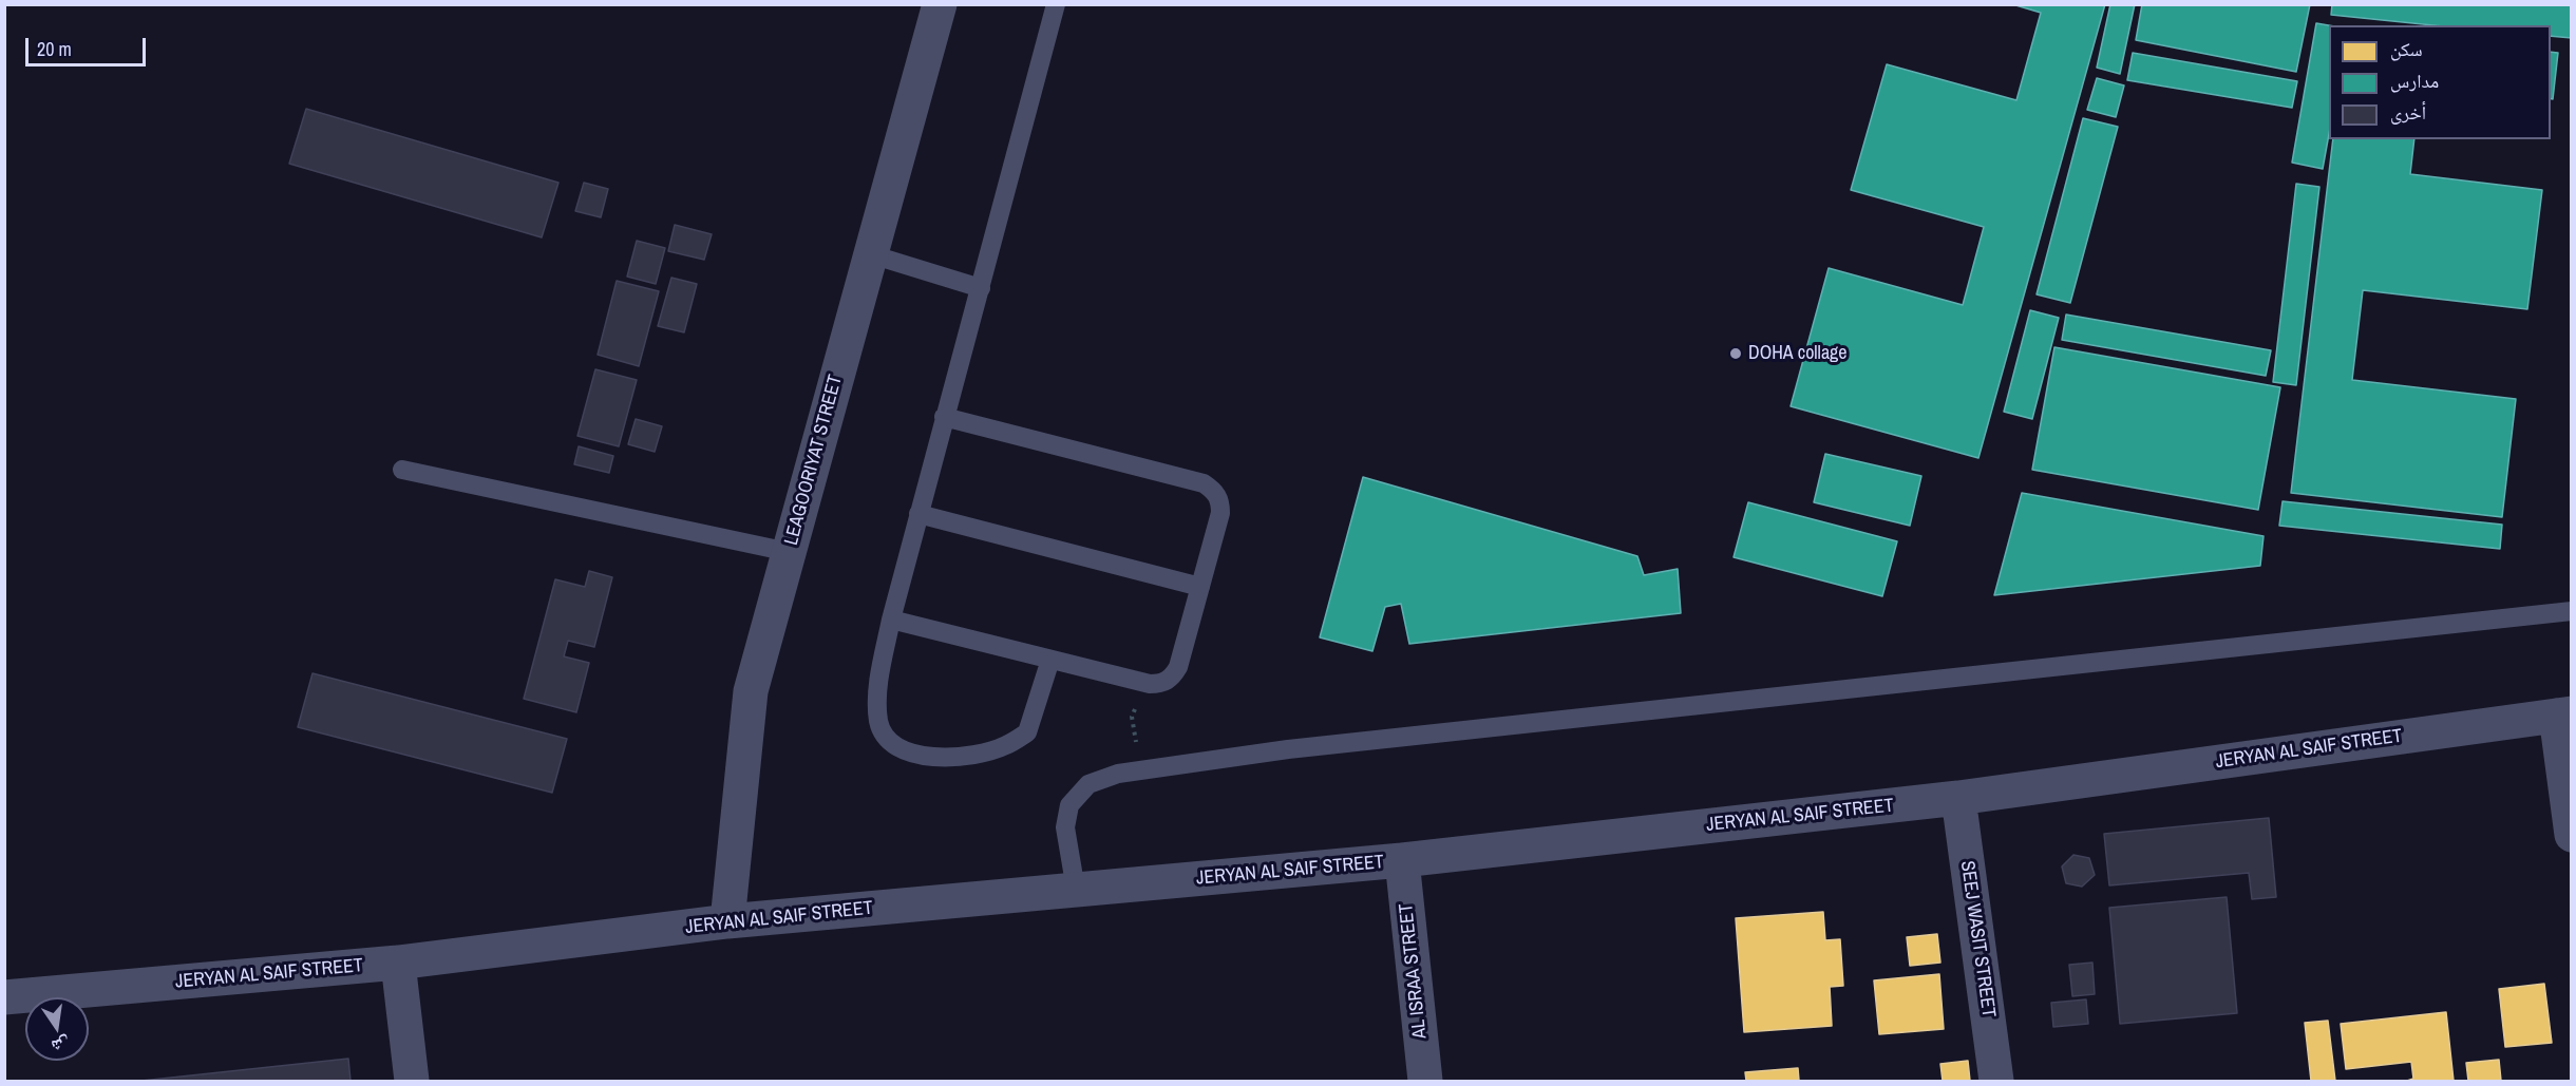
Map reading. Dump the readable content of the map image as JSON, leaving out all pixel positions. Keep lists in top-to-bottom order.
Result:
{
  "streets": {
    "street": [
      "LEAGOORIYAT STREET",
      "JERYAN AL SAIF STREET",
      "SEEJ WASIT STREET",
      "AL ISRAA STREET"
    ]
  },
  "crossings": [
    ["LEAGOORIYAT STREET", "JERYAN AL SAIF STREET"],
    ["JERYAN AL SAIF STREET", "SEEJ WASIT STREET"],
    ["JERYAN AL SAIF STREET", "AL ISRAA STREET"]
  ],
  "places": ["DOHA collage"],
  "legend": ["سكن", "مدارس", "أخرى"],
  "scale_bar": "20 m",
  "north": "bottom"
}
